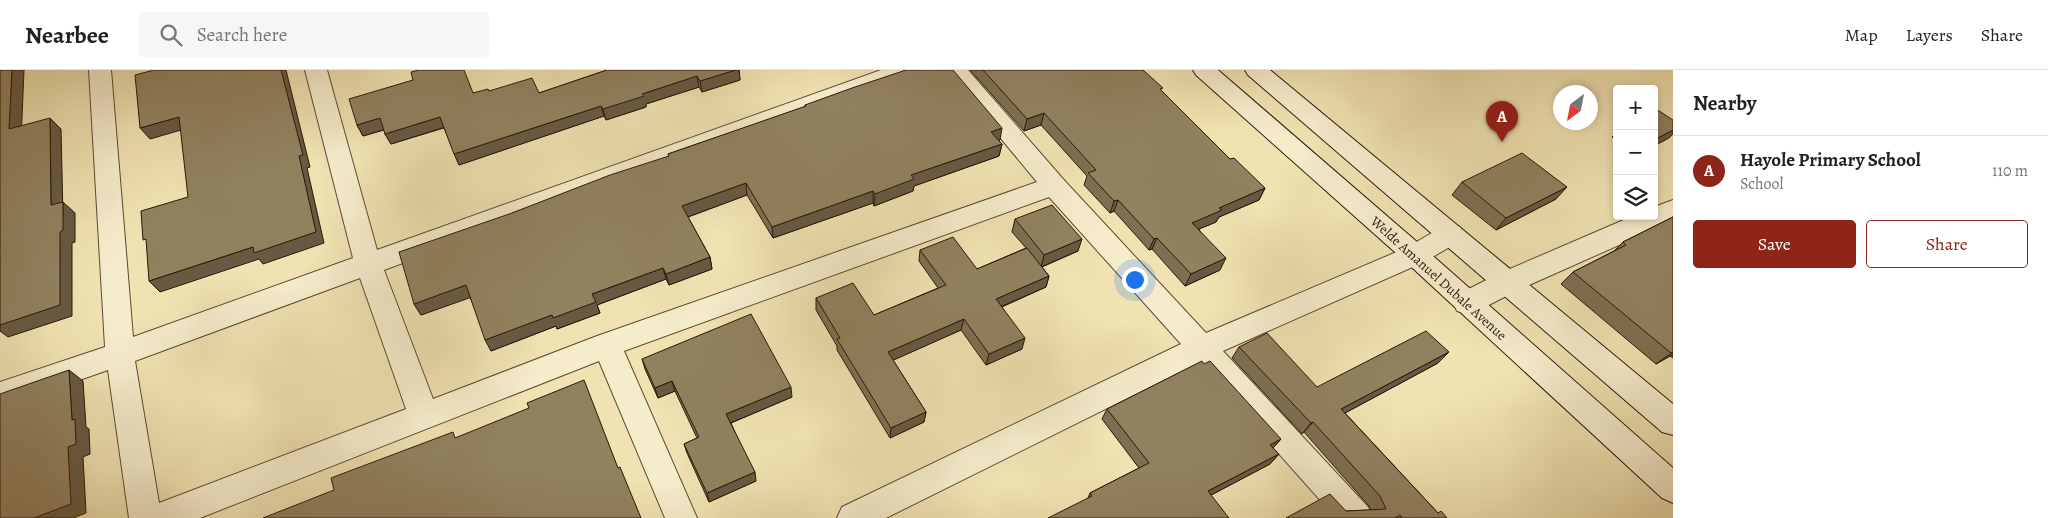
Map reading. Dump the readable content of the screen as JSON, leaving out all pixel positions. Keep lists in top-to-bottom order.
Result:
{
  "streets": {
    "street": ["Welde Amanuel Dubale Avenue"]
  },
  "north": "bottom left",
  "page": {
    "header": "Nearbee",
    "search": "Search here",
    "nav": ["Map", "Layers", "Share"],
    "heading": "Nearby",
    "map_buttons": ["+", "−"],
    "pins": "A",
    "list": [
      {
        "mark": "A",
        "name": "Hayole Primary School",
        "note": "School",
        "value": "110 m"
      }
    ],
    "buttons": ["Save", "Share"]
  }
}
